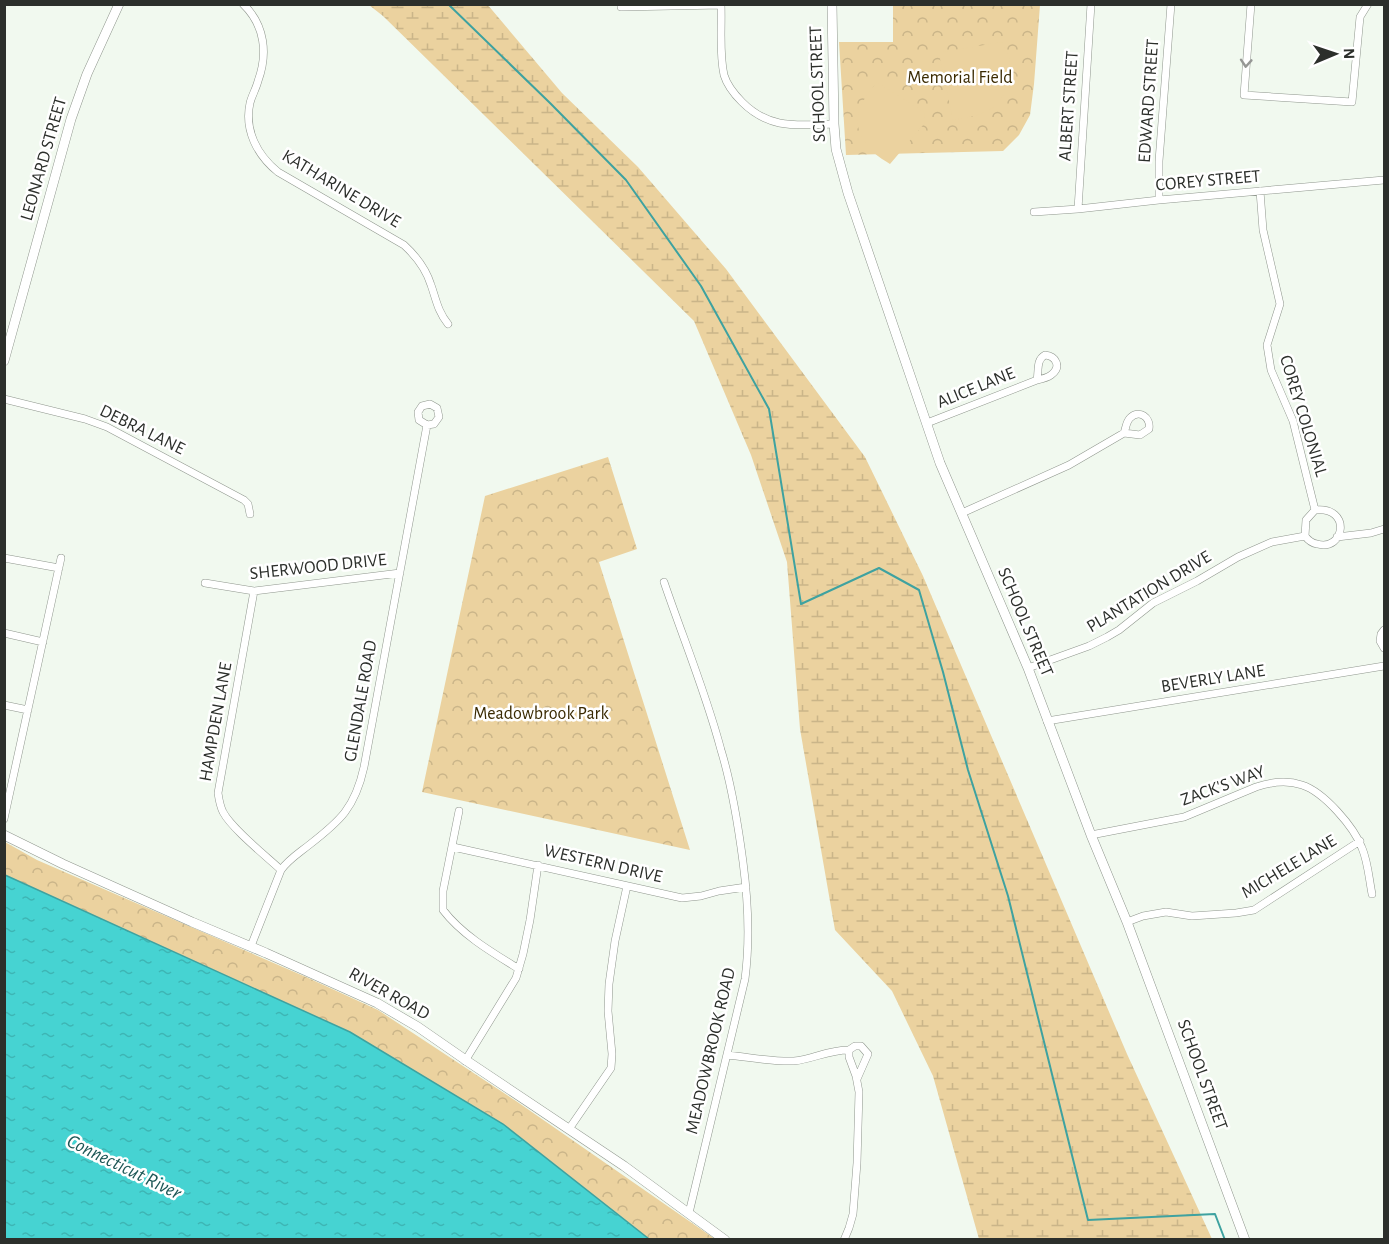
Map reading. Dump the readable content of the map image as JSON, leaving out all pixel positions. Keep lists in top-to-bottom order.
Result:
{
  "streets": {
    "street": [
      "SCHOOL STREET",
      "EDWARD STREET",
      "ALBERT STREET",
      "LEONARD STREET",
      "COREY STREET",
      "KATHARINE DRIVE",
      "ALICE LANE",
      "COREY COLONIAL",
      "DEBRA LANE",
      "SHERWOOD DRIVE",
      "PLANTATION DRIVE",
      "BEVERLY LANE",
      "GLENDALE ROAD",
      "HAMPDEN LANE",
      "ZACK'S WAY",
      "WESTERN DRIVE",
      "MICHELE LANE",
      "RIVER ROAD",
      "MEADOWBROOK ROAD"
    ]
  },
  "crossings": [
    ["SCHOOL STREET", "ALICE LANE"],
    ["SCHOOL STREET", "PLANTATION DRIVE"],
    ["SCHOOL STREET", "BEVERLY LANE"],
    ["SCHOOL STREET", "ZACK'S WAY"],
    ["SCHOOL STREET", "MICHELE LANE"],
    ["EDWARD STREET", "COREY STREET"],
    ["ALBERT STREET", "COREY STREET"],
    ["COREY STREET", "COREY COLONIAL"],
    ["COREY COLONIAL", "PLANTATION DRIVE"],
    ["SHERWOOD DRIVE", "GLENDALE ROAD"],
    ["SHERWOOD DRIVE", "HAMPDEN LANE"],
    ["GLENDALE ROAD", "HAMPDEN LANE"],
    ["GLENDALE ROAD", "RIVER ROAD"],
    ["ZACK'S WAY", "MICHELE LANE"],
    ["WESTERN DRIVE", "MEADOWBROOK ROAD"],
    ["RIVER ROAD", "MEADOWBROOK ROAD"]
  ],
  "water": ["Connecticut River"],
  "parks": ["Memorial Field", "Meadowbrook Park"],
  "north": "right"
}
